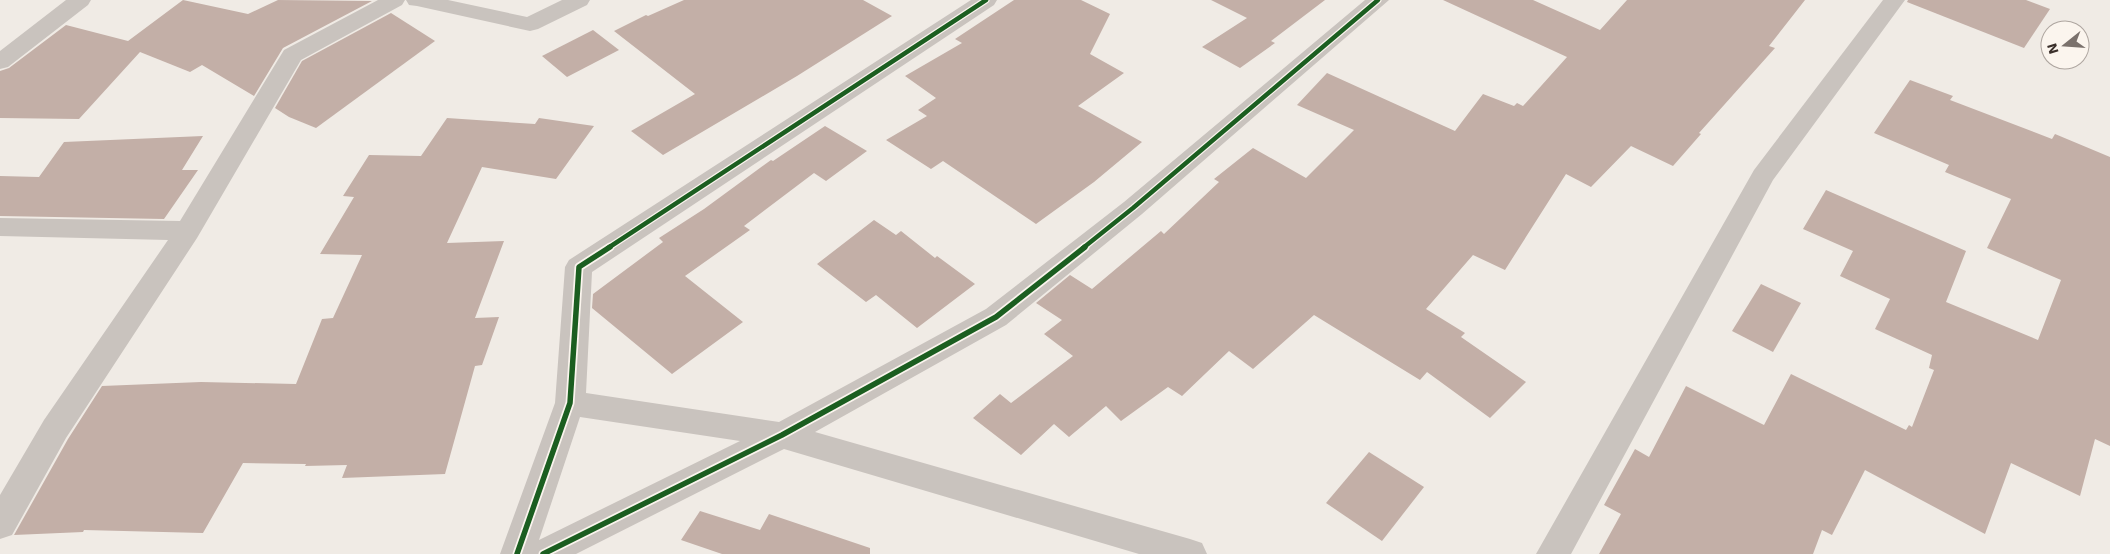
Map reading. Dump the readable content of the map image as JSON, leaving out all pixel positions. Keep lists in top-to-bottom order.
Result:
{
  "north": "left"
}
